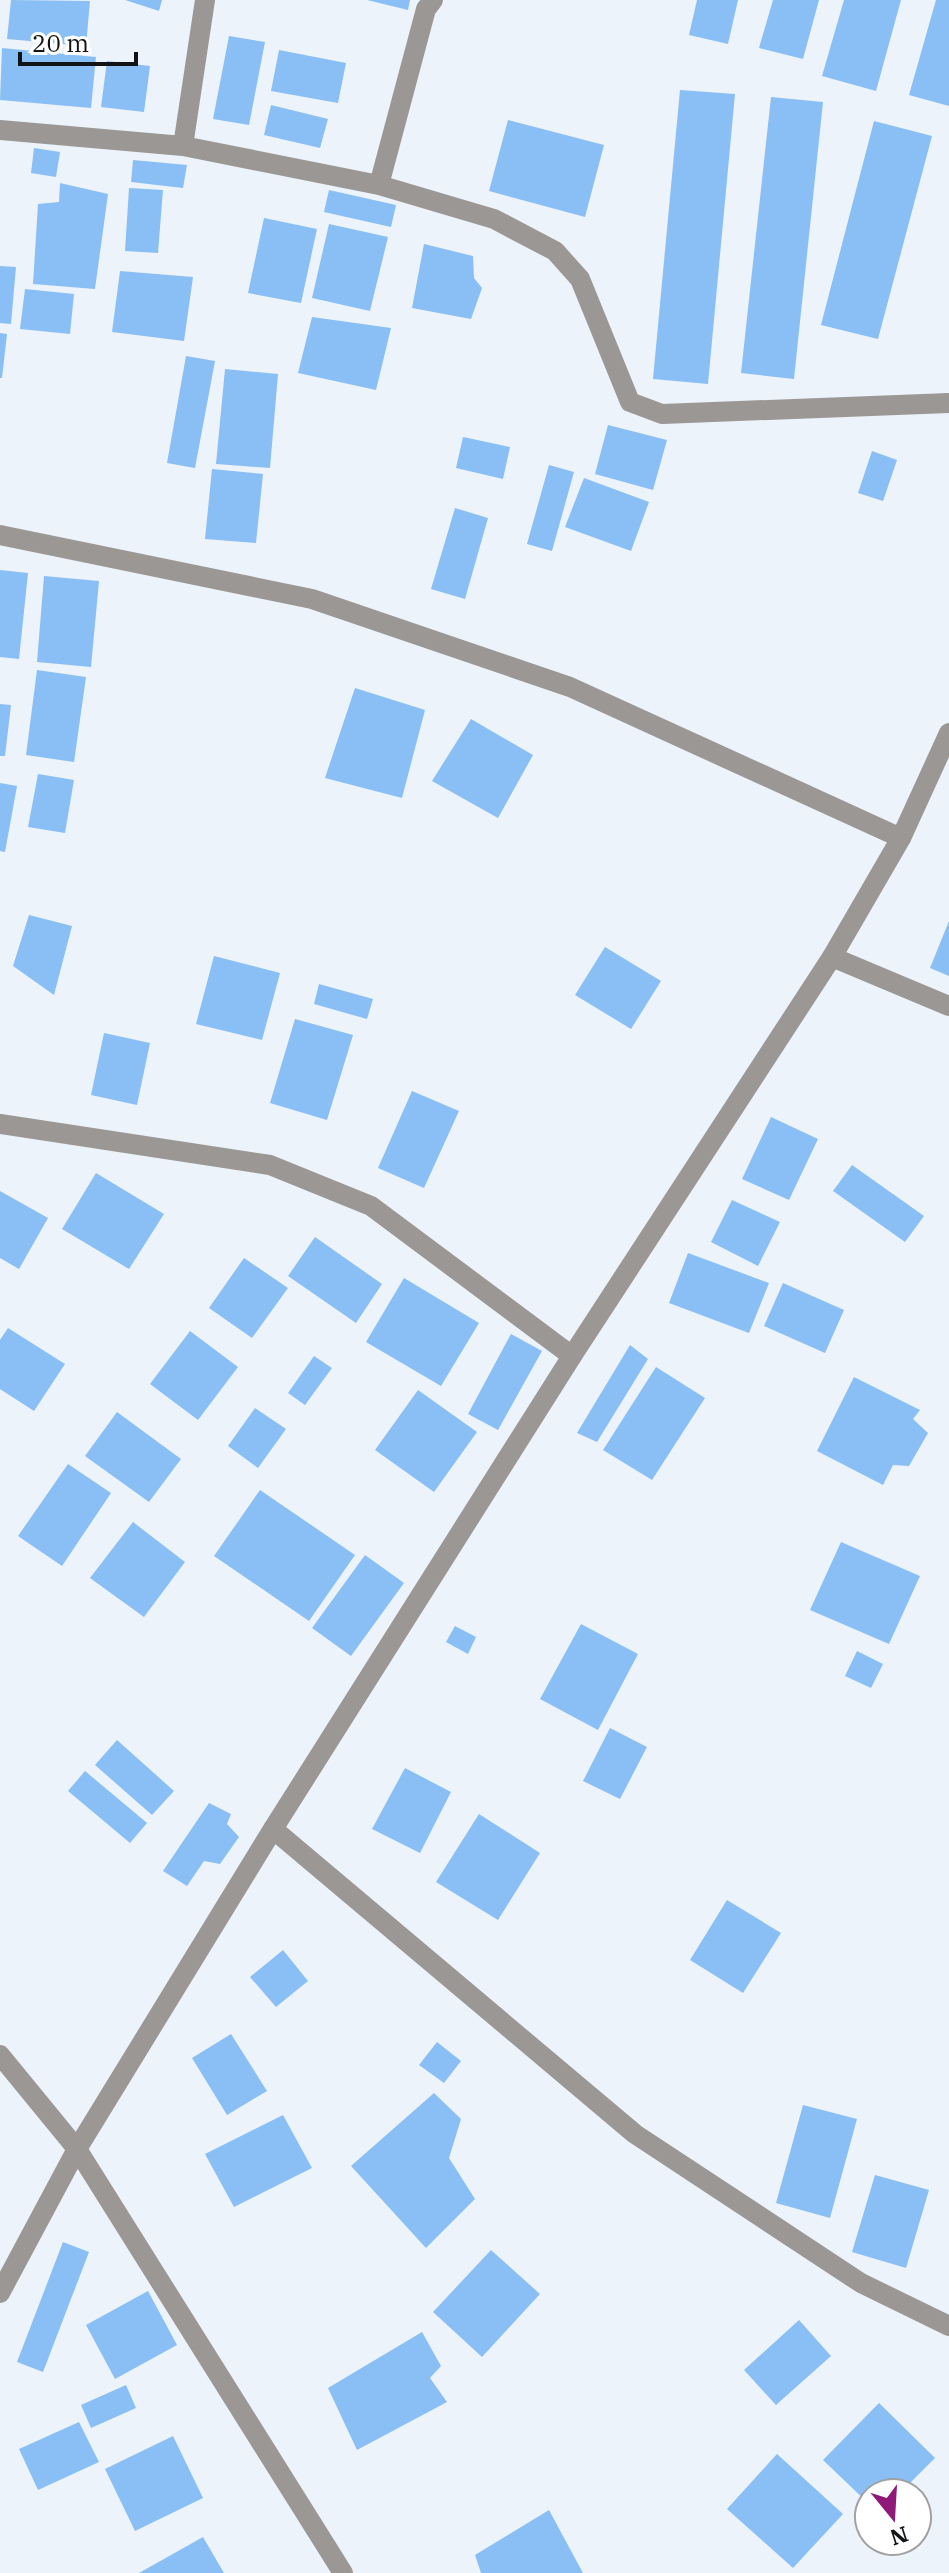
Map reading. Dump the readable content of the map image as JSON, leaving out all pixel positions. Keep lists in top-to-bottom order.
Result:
{
  "scale_bar": "20 m",
  "north": "bottom"
}
